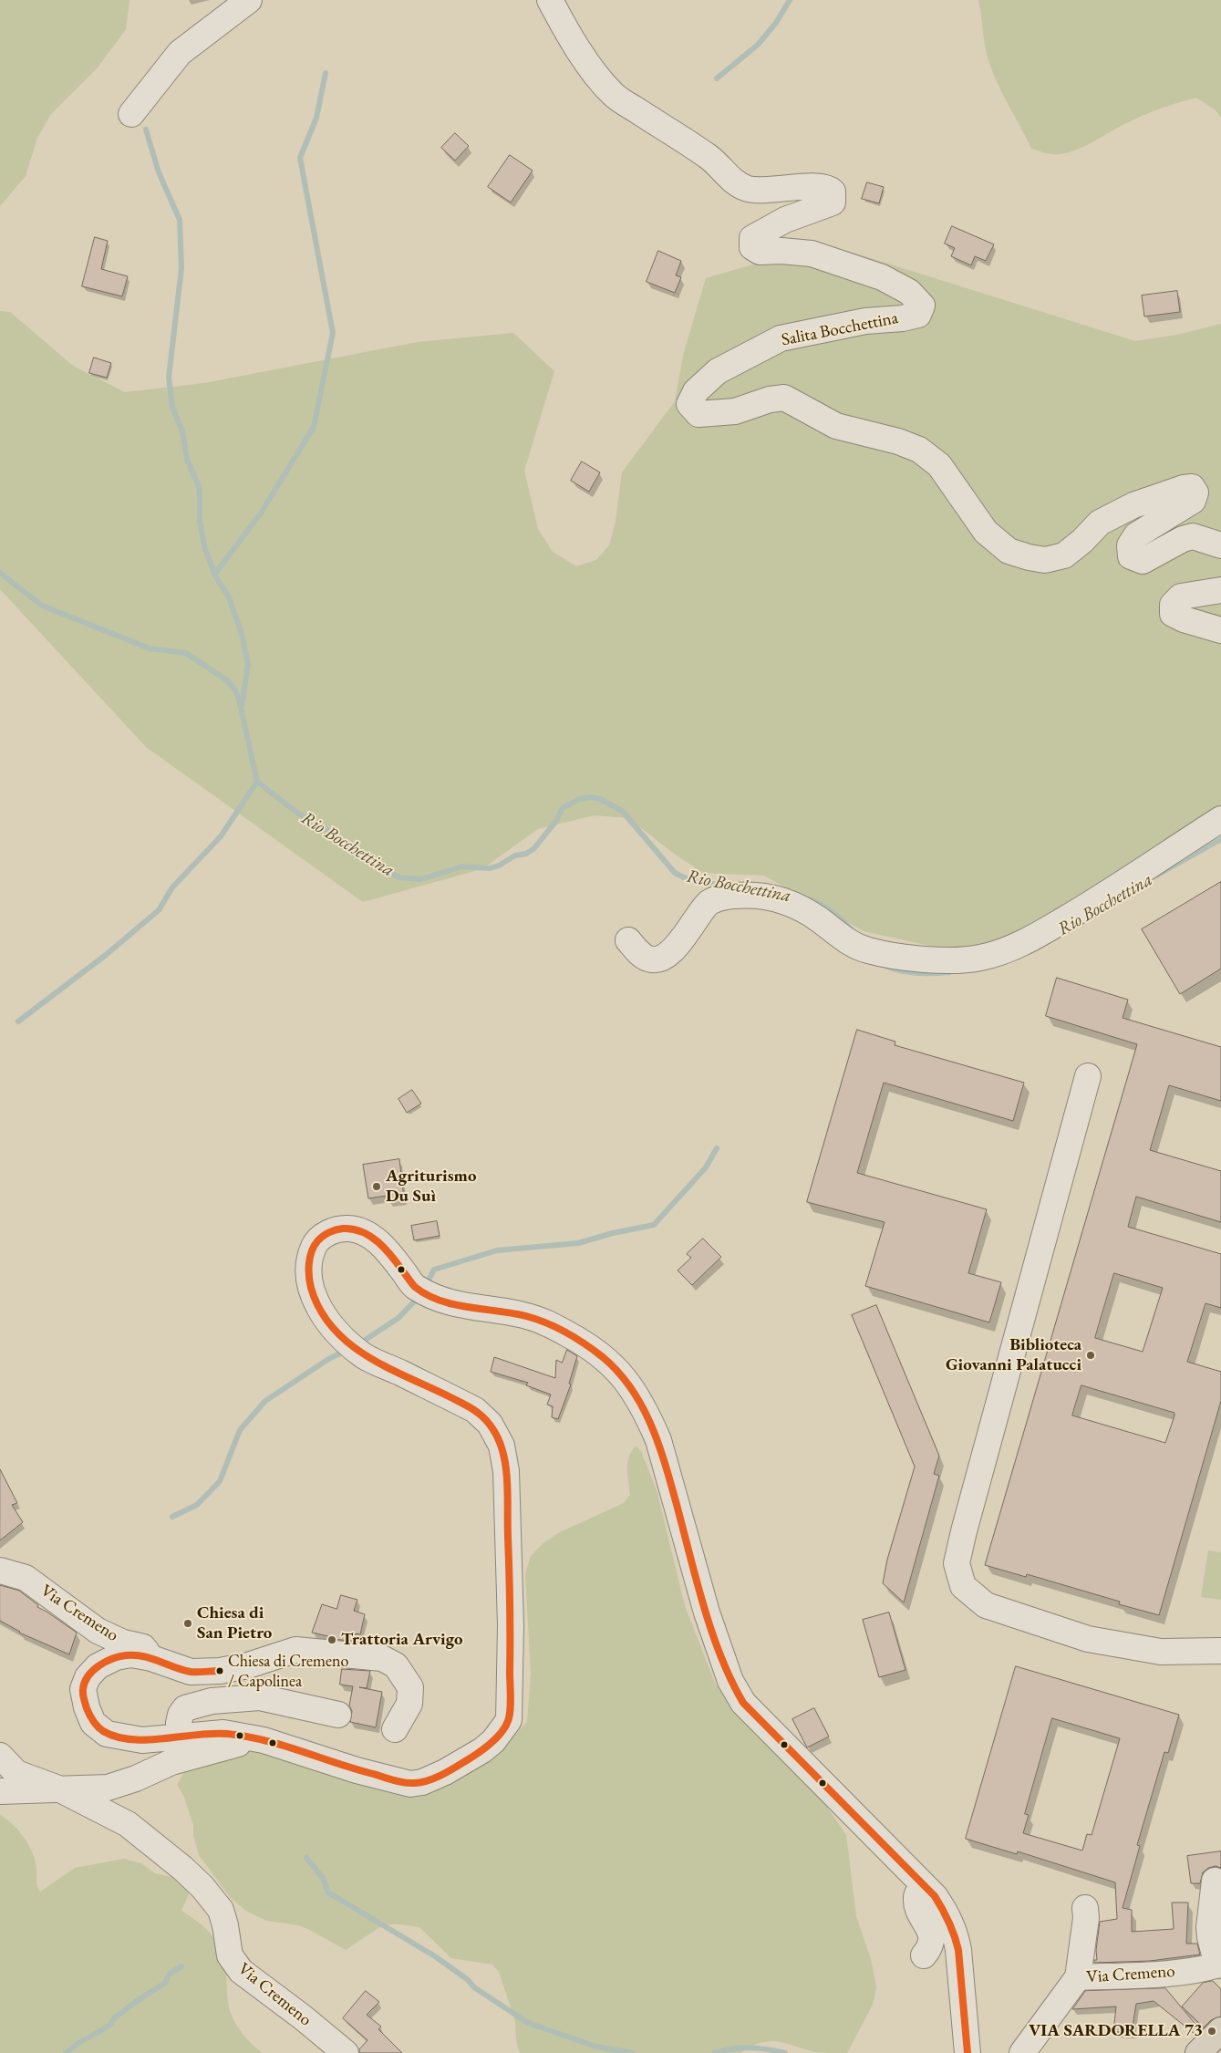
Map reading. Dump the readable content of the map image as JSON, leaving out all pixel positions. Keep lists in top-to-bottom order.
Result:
{
  "streets": {
    "street": ["Salita Bocchettina", "Via Cremeno"]
  },
  "water": ["Rio Bocchettina"],
  "places": [
    "Agriturismo Du Suì",
    "Biblioteca Giovanni Palatucci",
    "Chiesa di San Pietro",
    "Trattoria Arvigo",
    "Chiesa di Cremeno / Capolinea",
    "VIA SARDORELLA 73"
  ]
}
